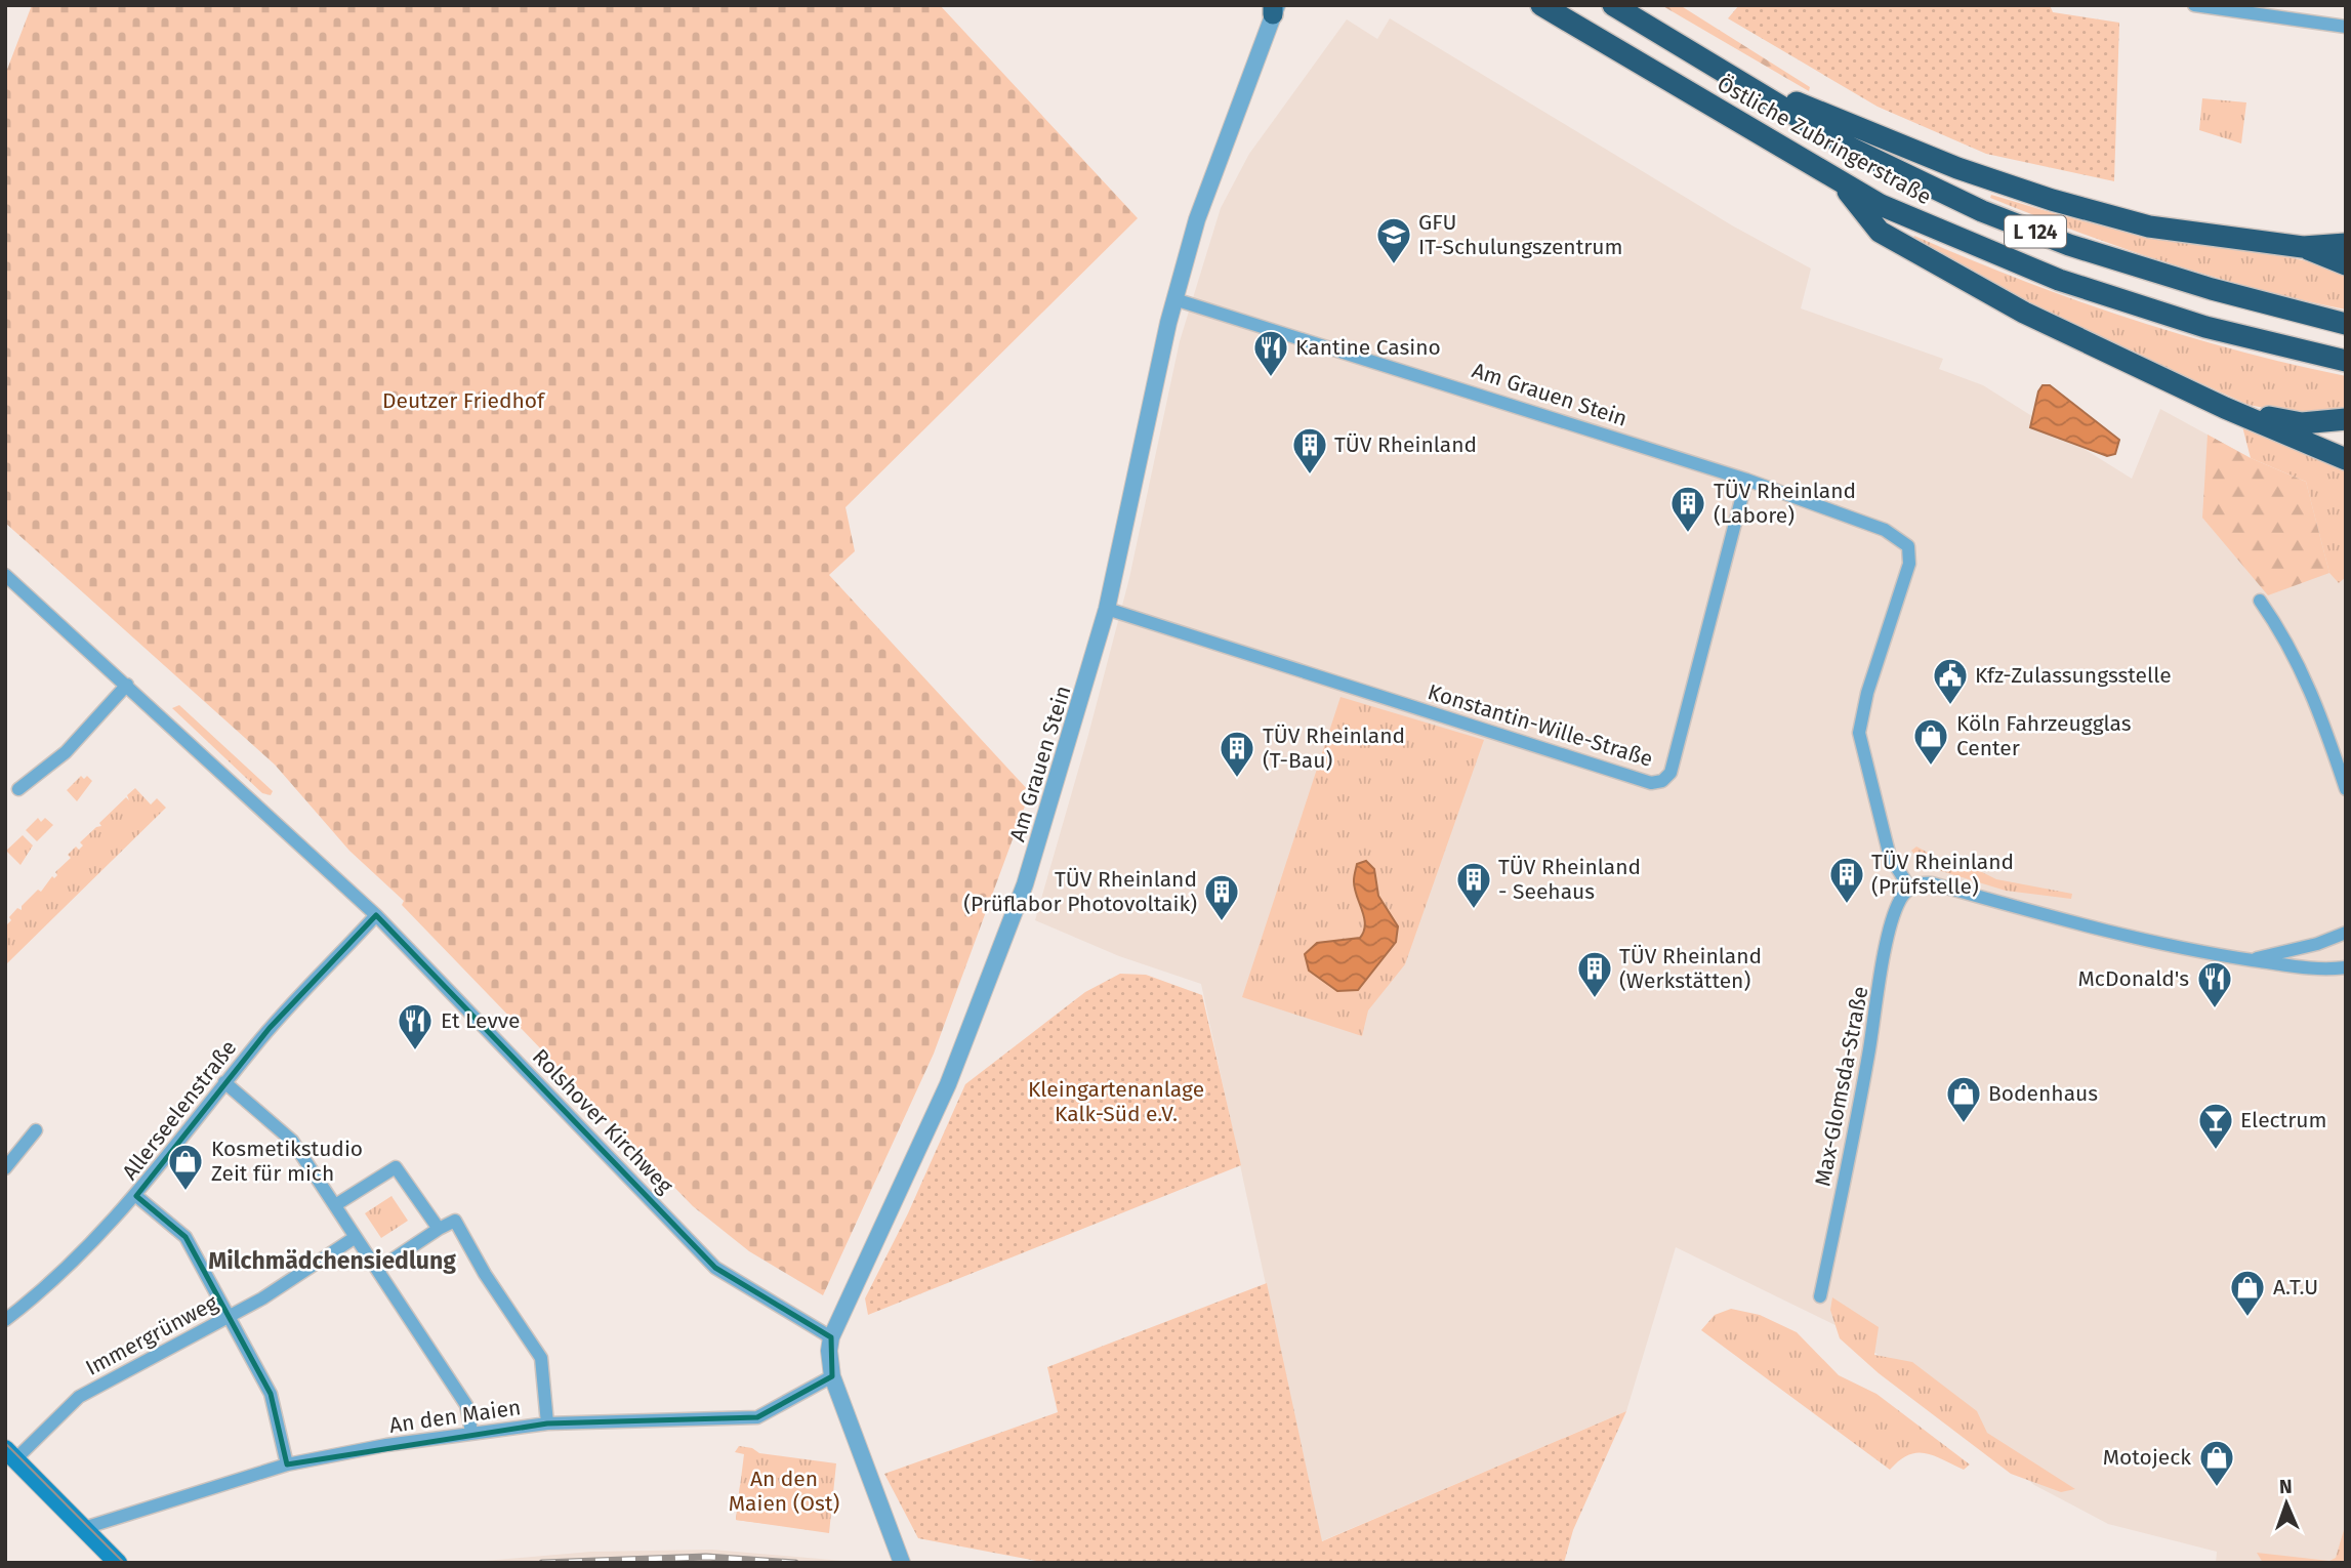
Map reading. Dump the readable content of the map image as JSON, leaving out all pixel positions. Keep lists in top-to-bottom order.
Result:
{
  "streets": {
    "highway": ["Östliche Zubringerstraße", "L 124"],
    "street": [
      "Am Grauen Stein",
      "Konstantin-Wille-Straße",
      "Max-Glomsda-Straße",
      "Allerseelenstraße",
      "Rolshover Kirchweg",
      "Immergrünweg",
      "An den Maien"
    ]
  },
  "crossings": [
    ["Am Grauen Stein", "Konstantin-Wille-Straße"],
    ["Am Grauen Stein", "Rolshover Kirchweg"],
    ["Allerseelenstraße", "Rolshover Kirchweg"]
  ],
  "districts": ["Milchmädchensiedlung"],
  "parks": ["Deutzer Friedhof", "Kleingartenanlage Kalk-Süd e.V.", "An den Maien (Ost)"],
  "places": {
    "school or university": ["GFU IT-Schulungszentrum"],
    "restaurant": ["Kantine Casino", "McDonald's", "Et Levve"],
    "building": [
      "TÜV Rheinland",
      "TÜV Rheinland (Labore)",
      "TÜV Rheinland (T-Bau)",
      "TÜV Rheinland (Prüfstelle)",
      "TÜV Rheinland - Seehaus",
      "TÜV Rheinland (Prüflabor Photovoltaik)",
      "TÜV Rheinland (Werkstätten)"
    ],
    "public building": ["Kfz-Zulassungsstelle"],
    "shop": [
      "Köln Fahrzeugglas Center",
      "Bodenhaus",
      "Kosmetikstudio Zeit für mich",
      "A.T.U",
      "Motojeck"
    ],
    "bar": ["Electrum"]
  },
  "north": "top"
}
